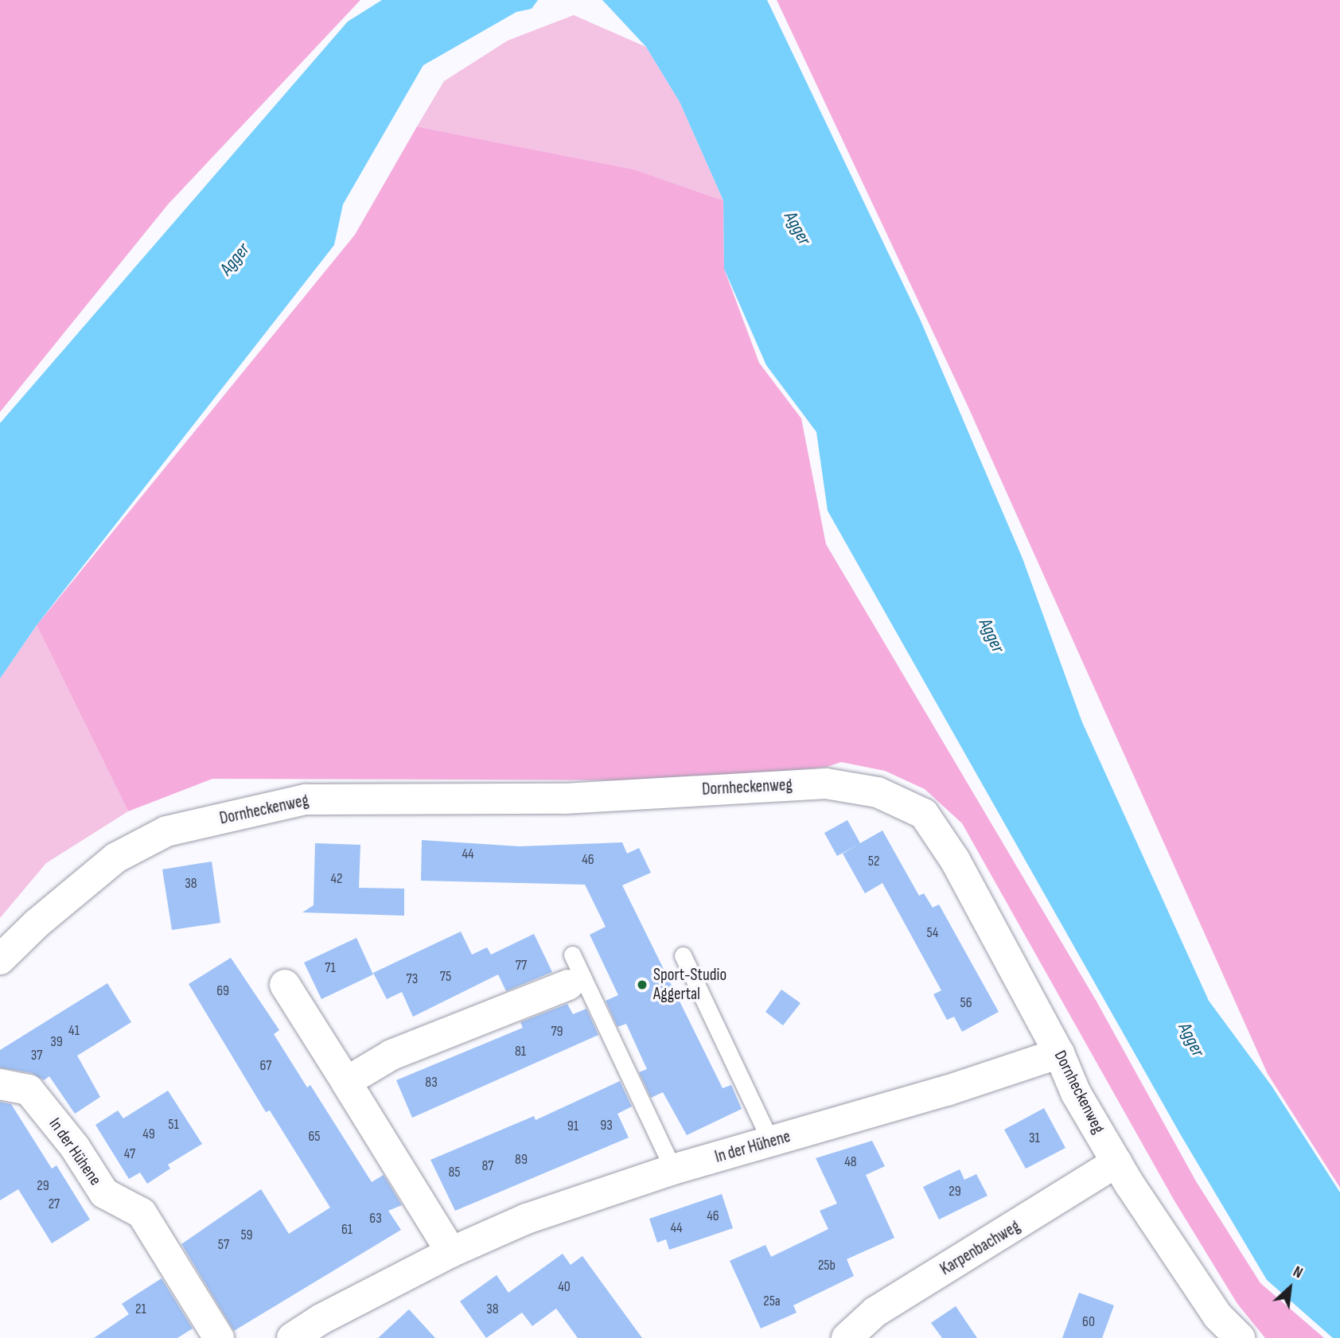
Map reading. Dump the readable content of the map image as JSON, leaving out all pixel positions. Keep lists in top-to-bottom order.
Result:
{
  "streets": {
    "street": ["Dornheckenweg", "In der Hühene", "Karpenbachweg"]
  },
  "crossings": [
    ["Dornheckenweg", "In der Hühene"],
    ["Dornheckenweg", "Karpenbachweg"]
  ],
  "water": ["Agger"],
  "places": ["Sport-Studio Aggertal"],
  "house_numbers": [
    "44",
    "46",
    "52",
    "42",
    "38",
    "54",
    "77",
    "71",
    "75",
    "73",
    "69",
    "56",
    "41",
    "79",
    "39",
    "81",
    "37",
    "67",
    "83",
    "51",
    "93",
    "91",
    "49",
    "65",
    "31",
    "47",
    "89",
    "48",
    "87",
    "85",
    "29",
    "29",
    "27",
    "46",
    "63",
    "44",
    "61",
    "59",
    "57",
    "25b",
    "40",
    "25a",
    "21",
    "38",
    "60"
  ],
  "north": "top right"
}
